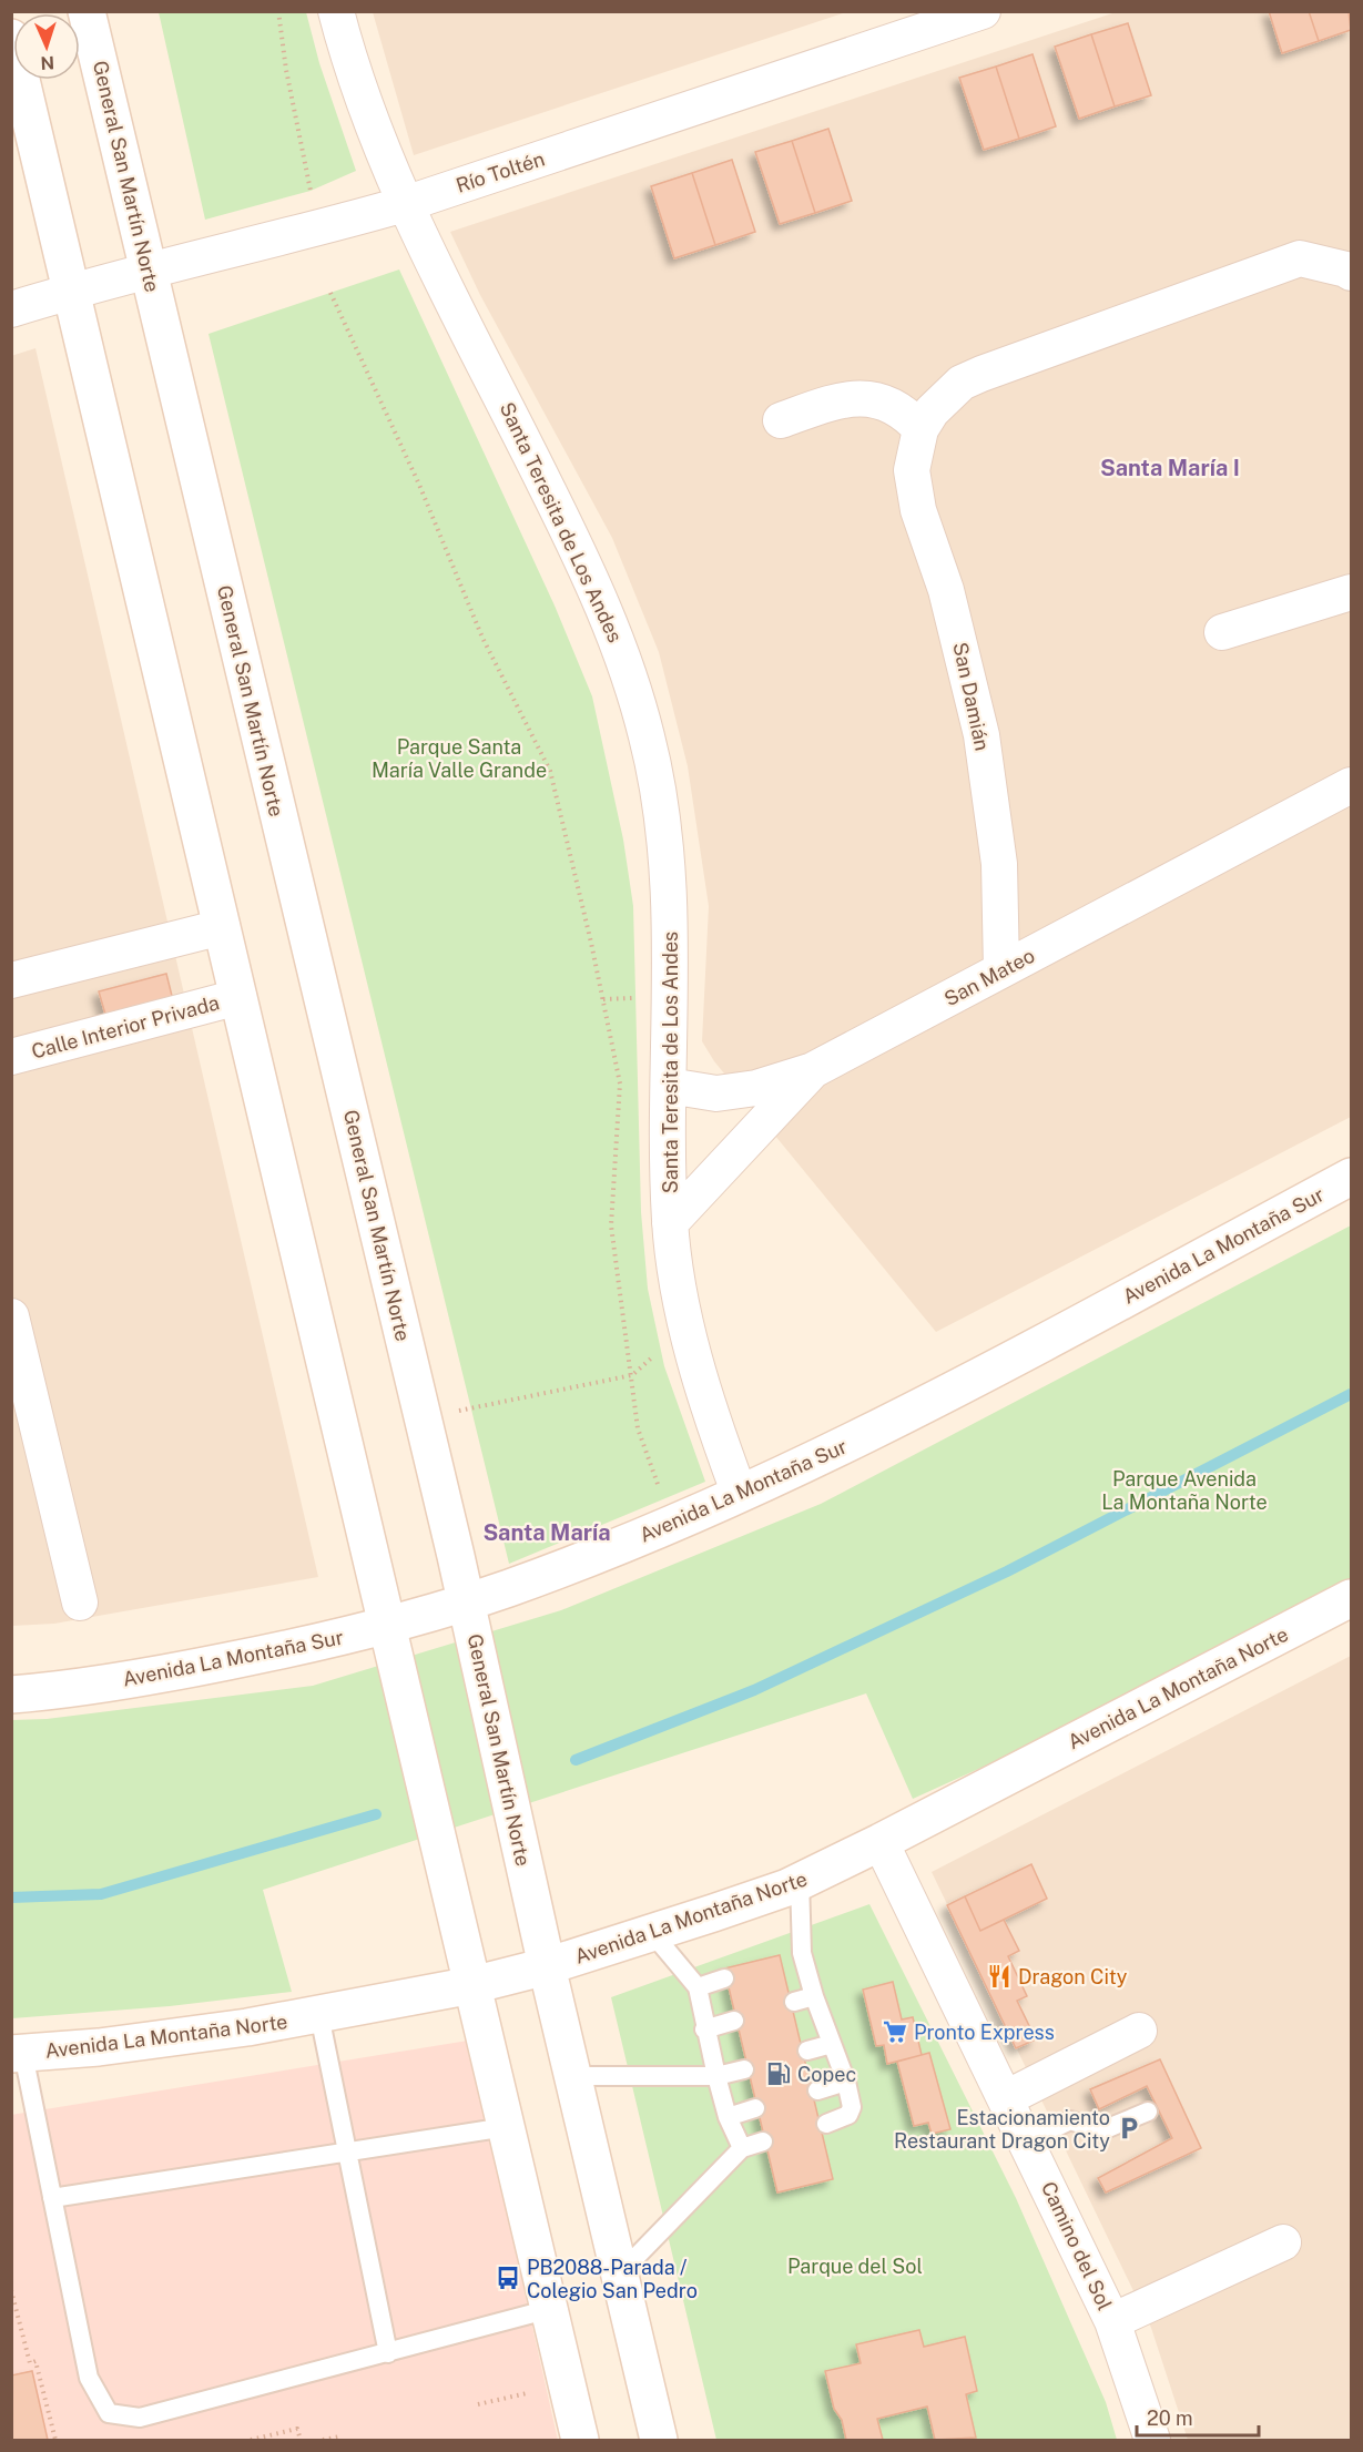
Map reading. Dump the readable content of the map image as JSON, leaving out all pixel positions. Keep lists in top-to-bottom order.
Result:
{
  "streets": {
    "main road": ["General San Martín Norte", "Avenida La Montaña Sur", "Avenida La Montaña Norte"],
    "street": [
      "Río Toltén",
      "Santa Teresita de Los Andes",
      "San Damián",
      "San Mateo",
      "Calle Interior Privada",
      "Camino del Sol"
    ]
  },
  "crossings": [
    ["Río Toltén", "General San Martín Norte"],
    ["Río Toltén", "Santa Teresita de Los Andes"],
    ["General San Martín Norte", "Avenida La Montaña Sur"],
    ["General San Martín Norte", "Avenida La Montaña Norte"],
    ["Santa Teresita de Los Andes", "San Mateo"],
    ["Santa Teresita de Los Andes", "Avenida La Montaña Sur"],
    ["San Damián", "San Mateo"],
    ["Avenida La Montaña Norte", "Camino del Sol"]
  ],
  "districts": ["Santa María I", "Santa María"],
  "parks": ["Parque Santa María Valle Grande", "Parque Avenida La Montaña Norte", "Parque del Sol"],
  "places": {
    "restaurant": ["Dragon City"],
    "supermarket": ["Pronto Express"],
    "fuel station": ["Copec"],
    "parking": ["Estacionamiento Restaurant Dragon City"],
    "bus stop": ["PB2088-Parada / Colegio San Pedro"]
  },
  "scale_bar": "20 m",
  "north": "bottom"
}
